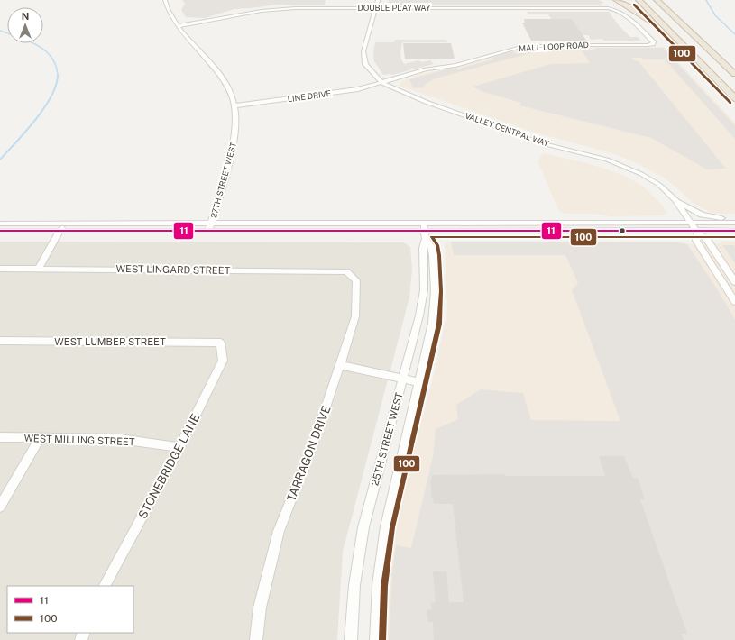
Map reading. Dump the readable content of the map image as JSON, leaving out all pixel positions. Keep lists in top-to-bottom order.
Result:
{
  "streets": {
    "street": [
      "DOUBLE PLAY WAY",
      "MALL LOOP ROAD",
      "LINE DRIVE",
      "VALLEY CENTRAL WAY",
      "27TH STREET WEST",
      "WEST LINGARD STREET",
      "WEST LUMBER STREET",
      "25TH STREET WEST",
      "WEST MILLING STREET",
      "TARRAGON DRIVE",
      "STONEBRIDGE LANE"
    ]
  },
  "crossings": [
    ["DOUBLE PLAY WAY", "MALL LOOP ROAD"],
    ["DOUBLE PLAY WAY", "VALLEY CENTRAL WAY"],
    ["DOUBLE PLAY WAY", "27TH STREET WEST"],
    ["MALL LOOP ROAD", "LINE DRIVE"],
    ["MALL LOOP ROAD", "VALLEY CENTRAL WAY"],
    ["LINE DRIVE", "VALLEY CENTRAL WAY"],
    ["LINE DRIVE", "27TH STREET WEST"],
    ["WEST LINGARD STREET", "TARRAGON DRIVE"],
    ["WEST LUMBER STREET", "STONEBRIDGE LANE"],
    ["WEST MILLING STREET", "STONEBRIDGE LANE"]
  ],
  "lines": ["transit line 100", "transit line 11"],
  "legend": ["11", "100"],
  "north": "top"
}
